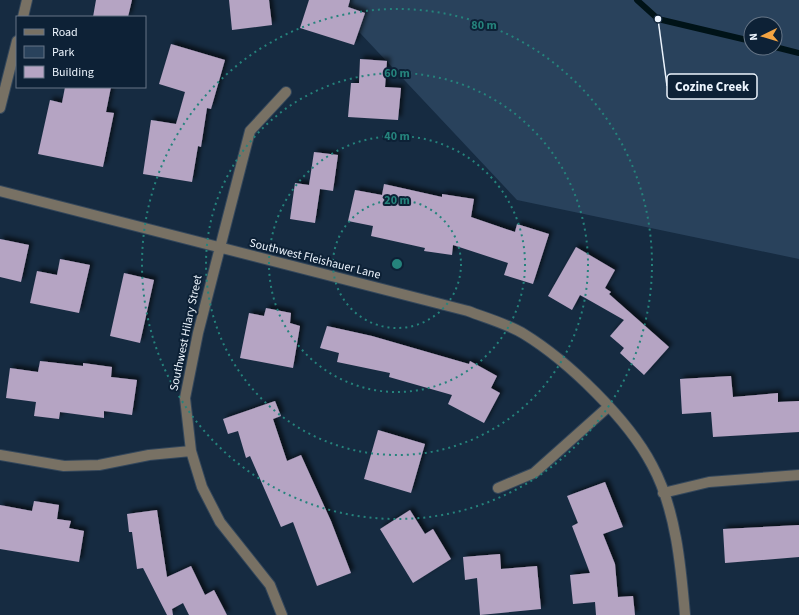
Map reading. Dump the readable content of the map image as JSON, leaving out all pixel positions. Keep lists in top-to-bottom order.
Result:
{
  "streets": {
    "street": ["Southwest Fleishauer Lane", "Southwest Hilary Street"]
  },
  "crossings": [
    ["Southwest Fleishauer Lane", "Southwest Hilary Street"]
  ],
  "places": ["Cozine Creek"],
  "legend": ["Road", "Park", "Building"],
  "north": "left",
  "rings": [
    "80 m",
    "60 m",
    "40 m",
    "20 m"
  ]
}
